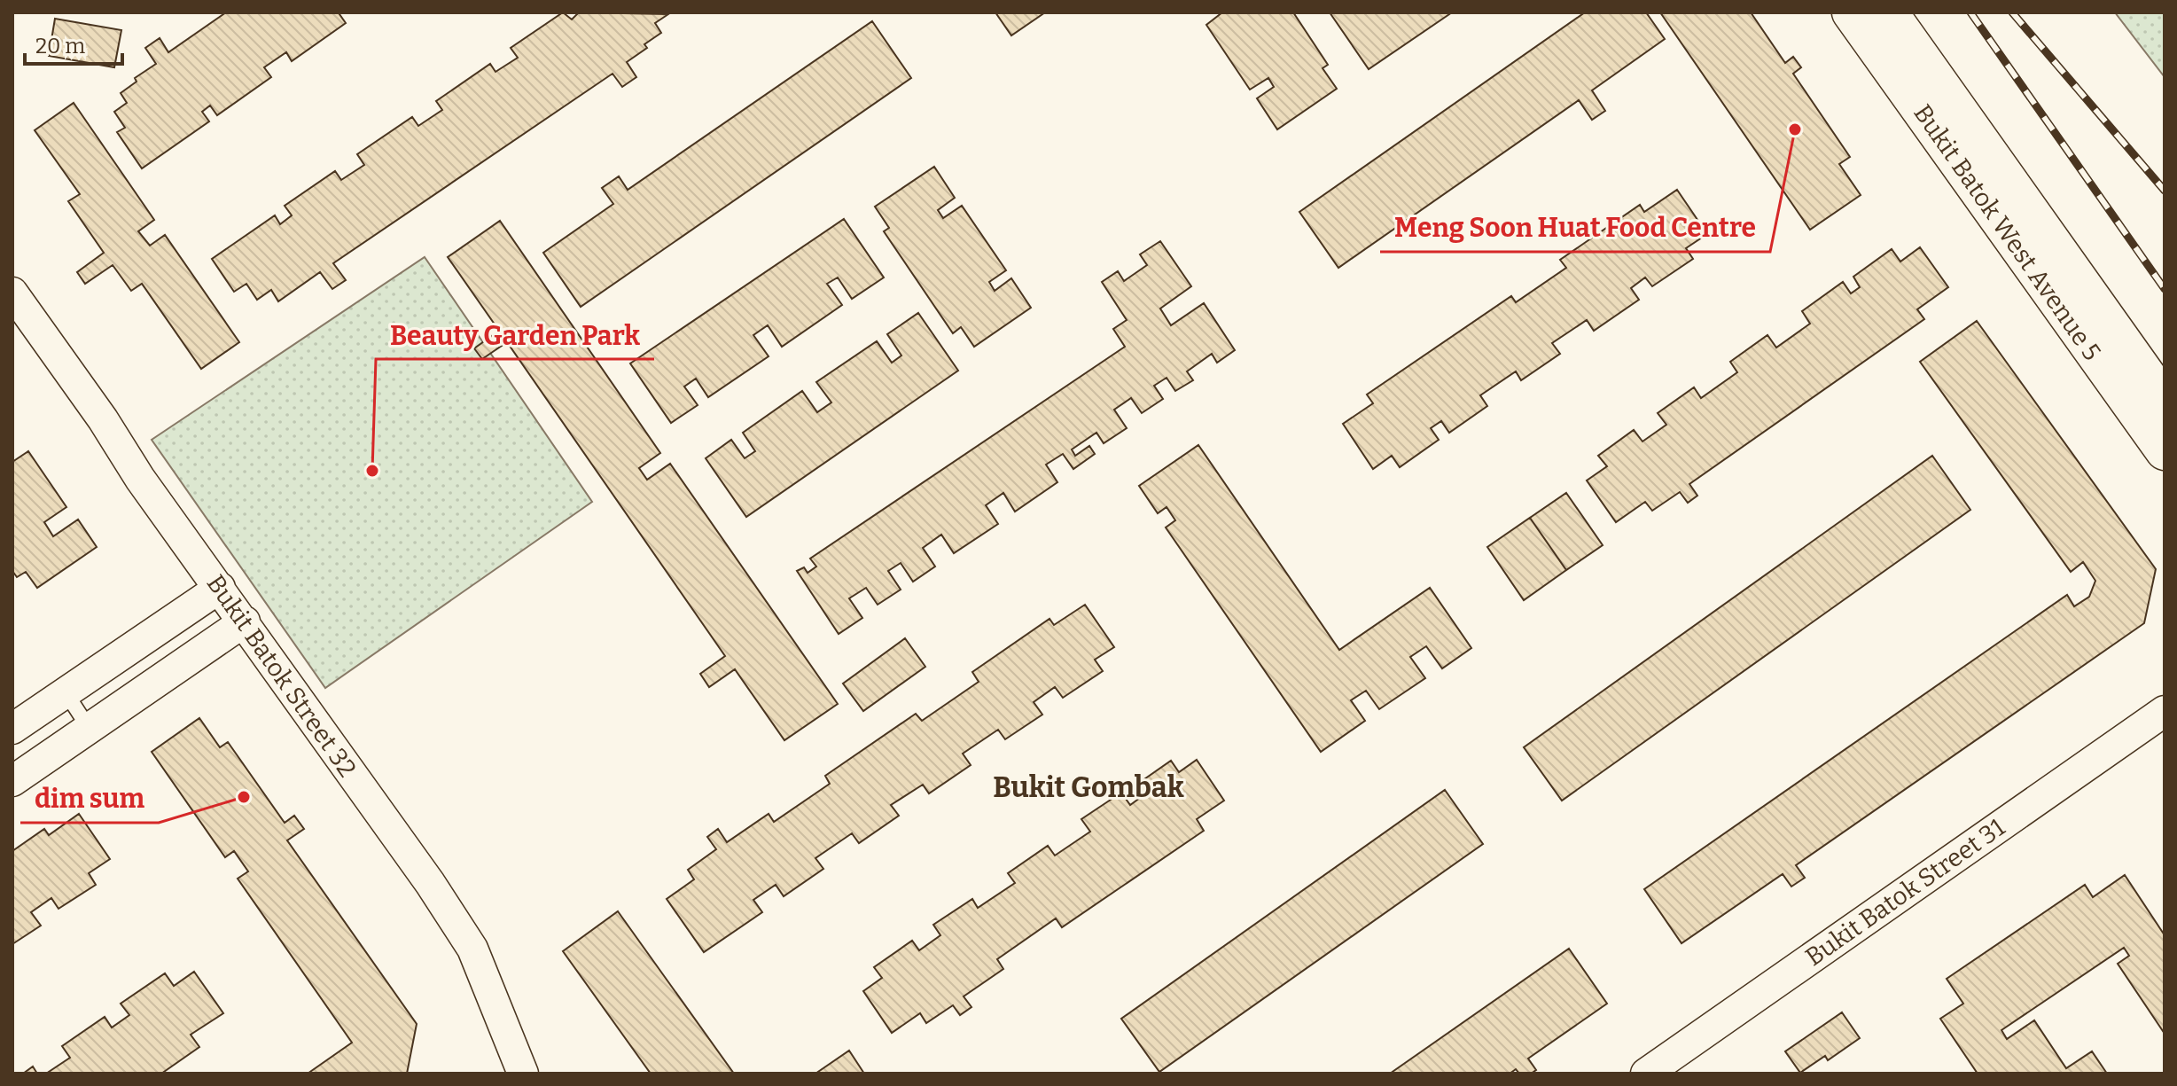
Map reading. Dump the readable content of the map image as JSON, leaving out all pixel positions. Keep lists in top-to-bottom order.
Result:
{
  "streets": {
    "street": ["Bukit Batok West Avenue 5", "Bukit Batok Street 32", "Bukit Batok Street 31"]
  },
  "districts": ["Bukit Gombak"],
  "places": ["Meng Soon Huat Food Centre", "Beauty Garden Park", "dim sum"],
  "scale_bar": "20 m"
}
